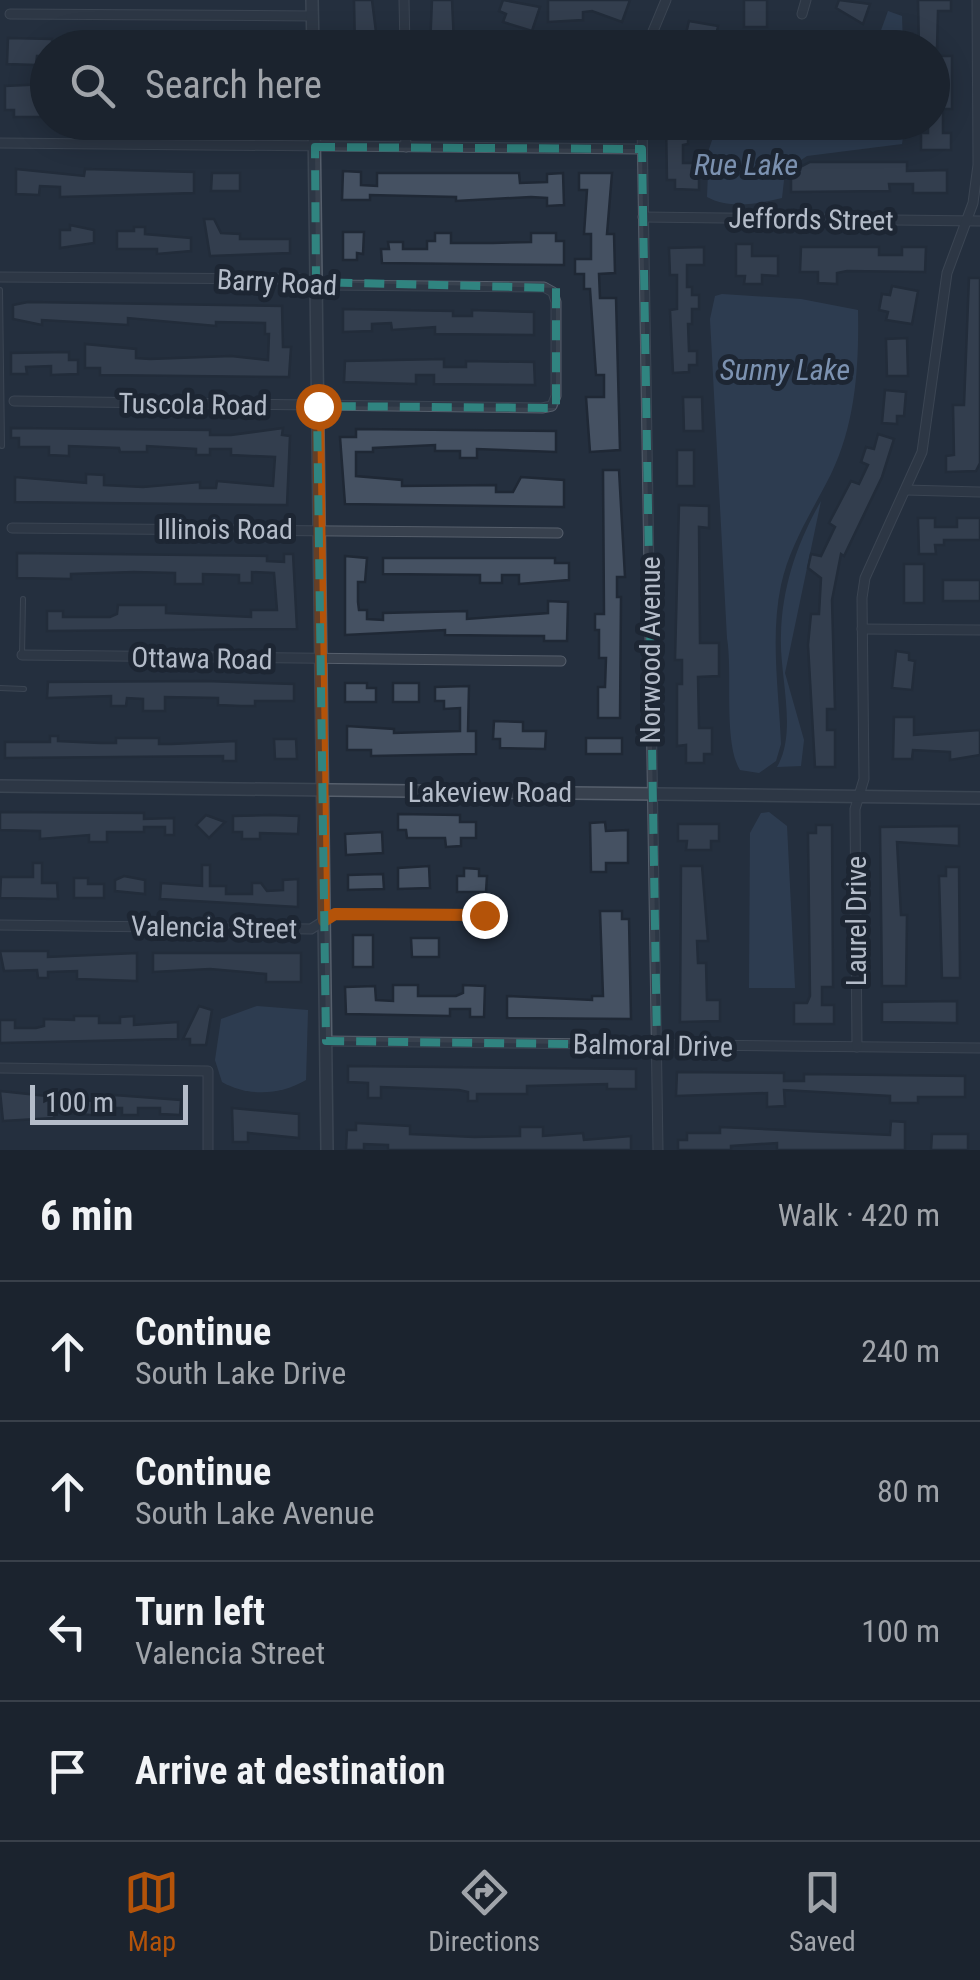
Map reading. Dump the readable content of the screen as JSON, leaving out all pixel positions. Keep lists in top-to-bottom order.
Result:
{
  "streets": {
    "street": [
      "Jeffords Street",
      "Barry Road",
      "Tuscola Road",
      "Illinois Road",
      "Norwood Avenue",
      "Ottawa Road",
      "Lakeview Road",
      "Laurel Drive",
      "Valencia Street",
      "Balmoral Drive"
    ]
  },
  "crossings": [
    ["Jeffords Street", "Norwood Avenue"],
    ["Jeffords Street", "Laurel Drive"],
    ["Barry Road", "Tuscola Road"],
    ["Norwood Avenue", "Lakeview Road"],
    ["Norwood Avenue", "Balmoral Drive"],
    ["Lakeview Road", "Laurel Drive"],
    ["Laurel Drive", "Balmoral Drive"]
  ],
  "water": ["Rue Lake", "Sunny Lake"],
  "scale_bar": "100 m",
  "page": {
    "search": "Search here",
    "scale": "100 m",
    "heading": ["6 min", "Walk · 420 m"],
    "list": [
      ["Continue", "South Lake Drive", "240 m"],
      ["Continue", "South Lake Avenue", "80 m"],
      ["Turn left", "Valencia Street", "100 m"],
      "Arrive at destination"
    ],
    "nav": ["Map", "Directions", "Saved"]
  }
}
